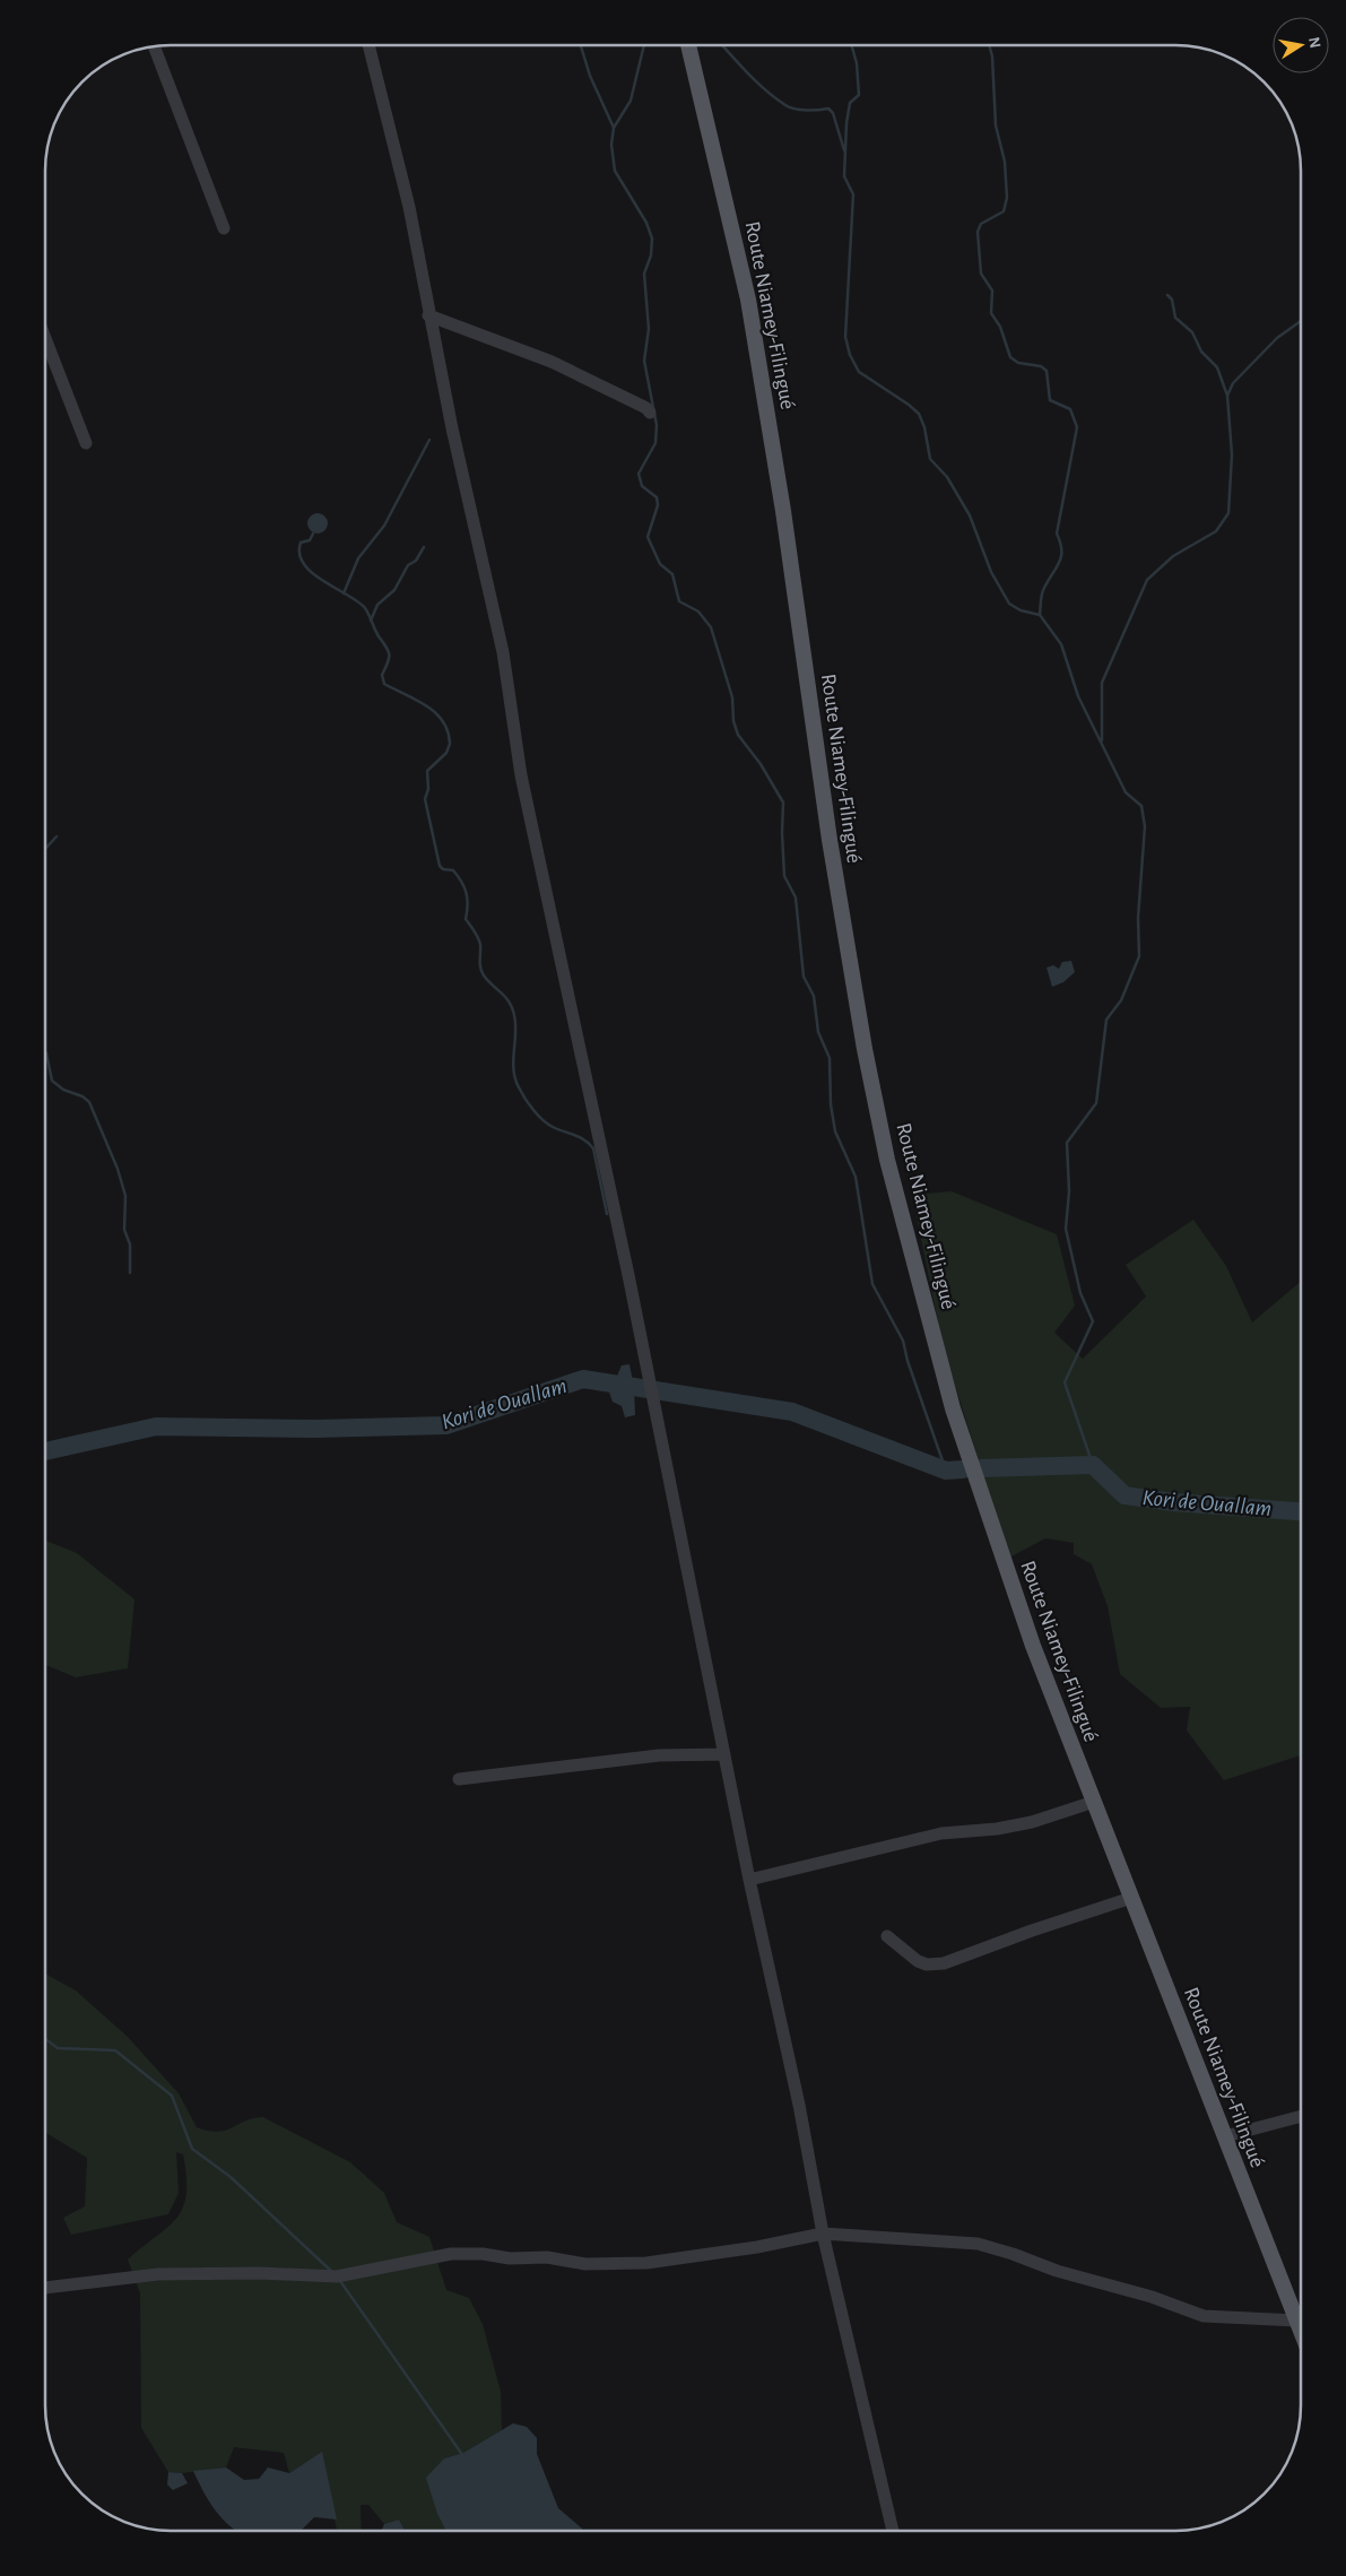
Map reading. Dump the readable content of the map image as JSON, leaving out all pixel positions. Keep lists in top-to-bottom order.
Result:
{
  "streets": {
    "main road": ["Route Niamey-Filingué"]
  },
  "water": ["Kori de Ouallam"],
  "north": "right"
}
